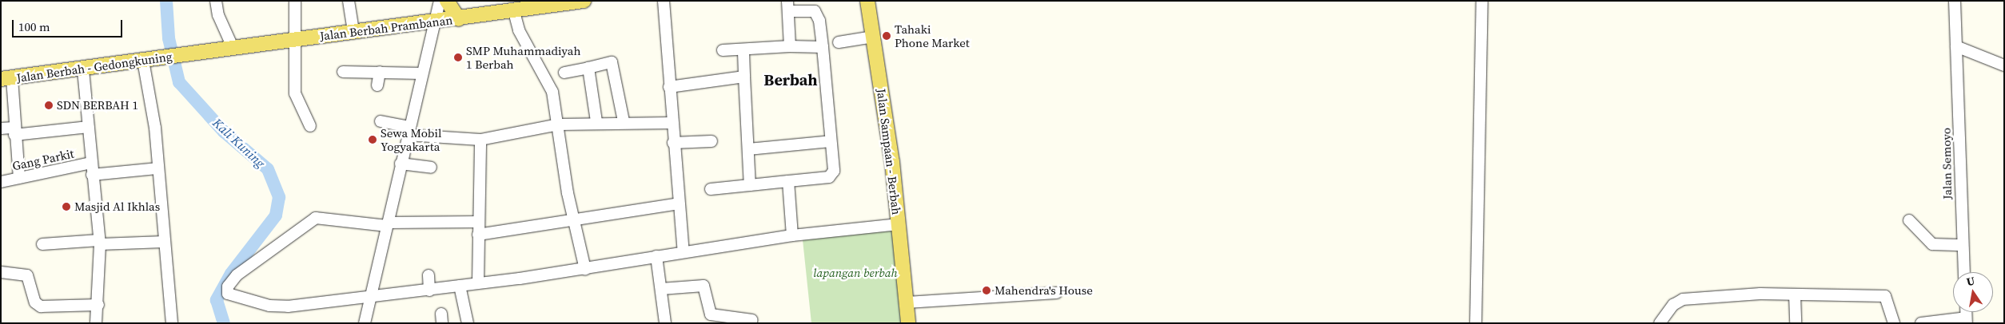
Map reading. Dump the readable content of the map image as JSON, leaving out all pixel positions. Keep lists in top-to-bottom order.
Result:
{
  "streets": {
    "main road": ["Jalan Berbah Prambanan", "Jalan Berbah - Gedongkuning", "Jalan Sampaan - Berbah"],
    "street": ["Gang Parkit", "Jalan Semoyo"]
  },
  "crossings": [
    ["Jalan Berbah Prambanan", "Jalan Berbah - Gedongkuning"]
  ],
  "districts": ["Berbah"],
  "water": ["Kali Kuning"],
  "parks": ["lapangan berbah"],
  "places": [
    "Tahaki Phone Market",
    "SMP Muhammadiyah 1 Berbah",
    "SDN BERBAH 1",
    "Sewa Mobil Yogyakarta",
    "Masjid Al Ikhlas",
    "Mahendra's House"
  ],
  "scale_bar": "100 m",
  "north": "top"
}
